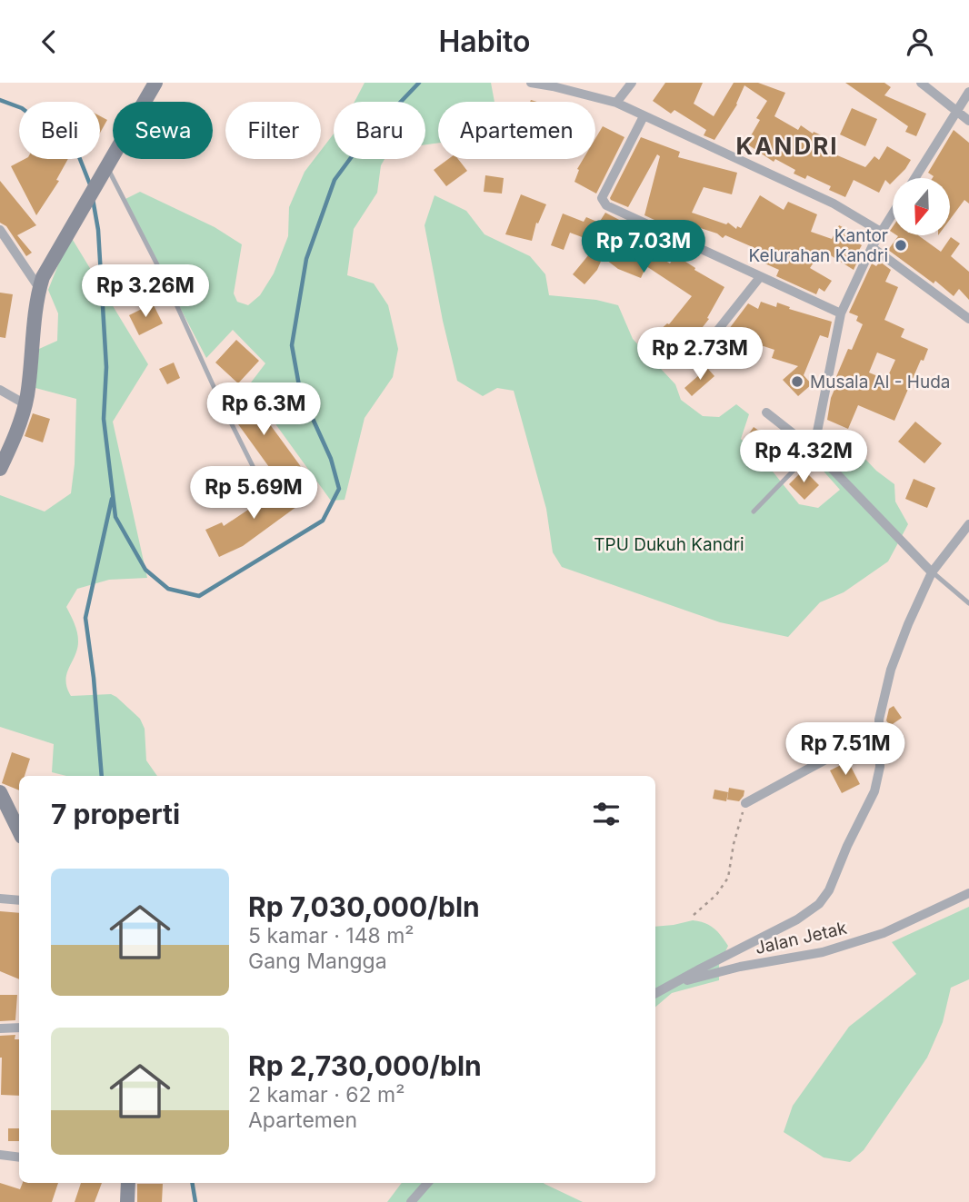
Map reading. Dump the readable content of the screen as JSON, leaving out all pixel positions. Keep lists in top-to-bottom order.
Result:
{
  "streets": {
    "street": ["Jalan Jetak"]
  },
  "districts": ["KANDRI"],
  "parks": ["TPU Dukuh Kandri"],
  "places": ["Kantor Kelurahan Kandri", "Musala Al - Huda"],
  "north": "bottom",
  "page": {
    "header": "Habito",
    "chip": [
      "Beli",
      "Sewa",
      "Filter",
      "Baru",
      "Apartemen"
    ],
    "price": [
      "Rp 7.03M",
      "Rp 3.26M",
      "Rp 2.73M",
      "Rp 6.3M",
      "Rp 4.32M",
      "Rp 5.69M",
      "Rp 7.51M"
    ],
    "heading": "7 properti",
    "list": [
      {
        "name": "Rp 7,030,000/bln",
        "note": "5 kamar · 148 m² · Gang Mangga"
      },
      {
        "name": "Rp 2,730,000/bln",
        "note": "2 kamar · 62 m² · Apartemen"
      }
    ]
  }
}
